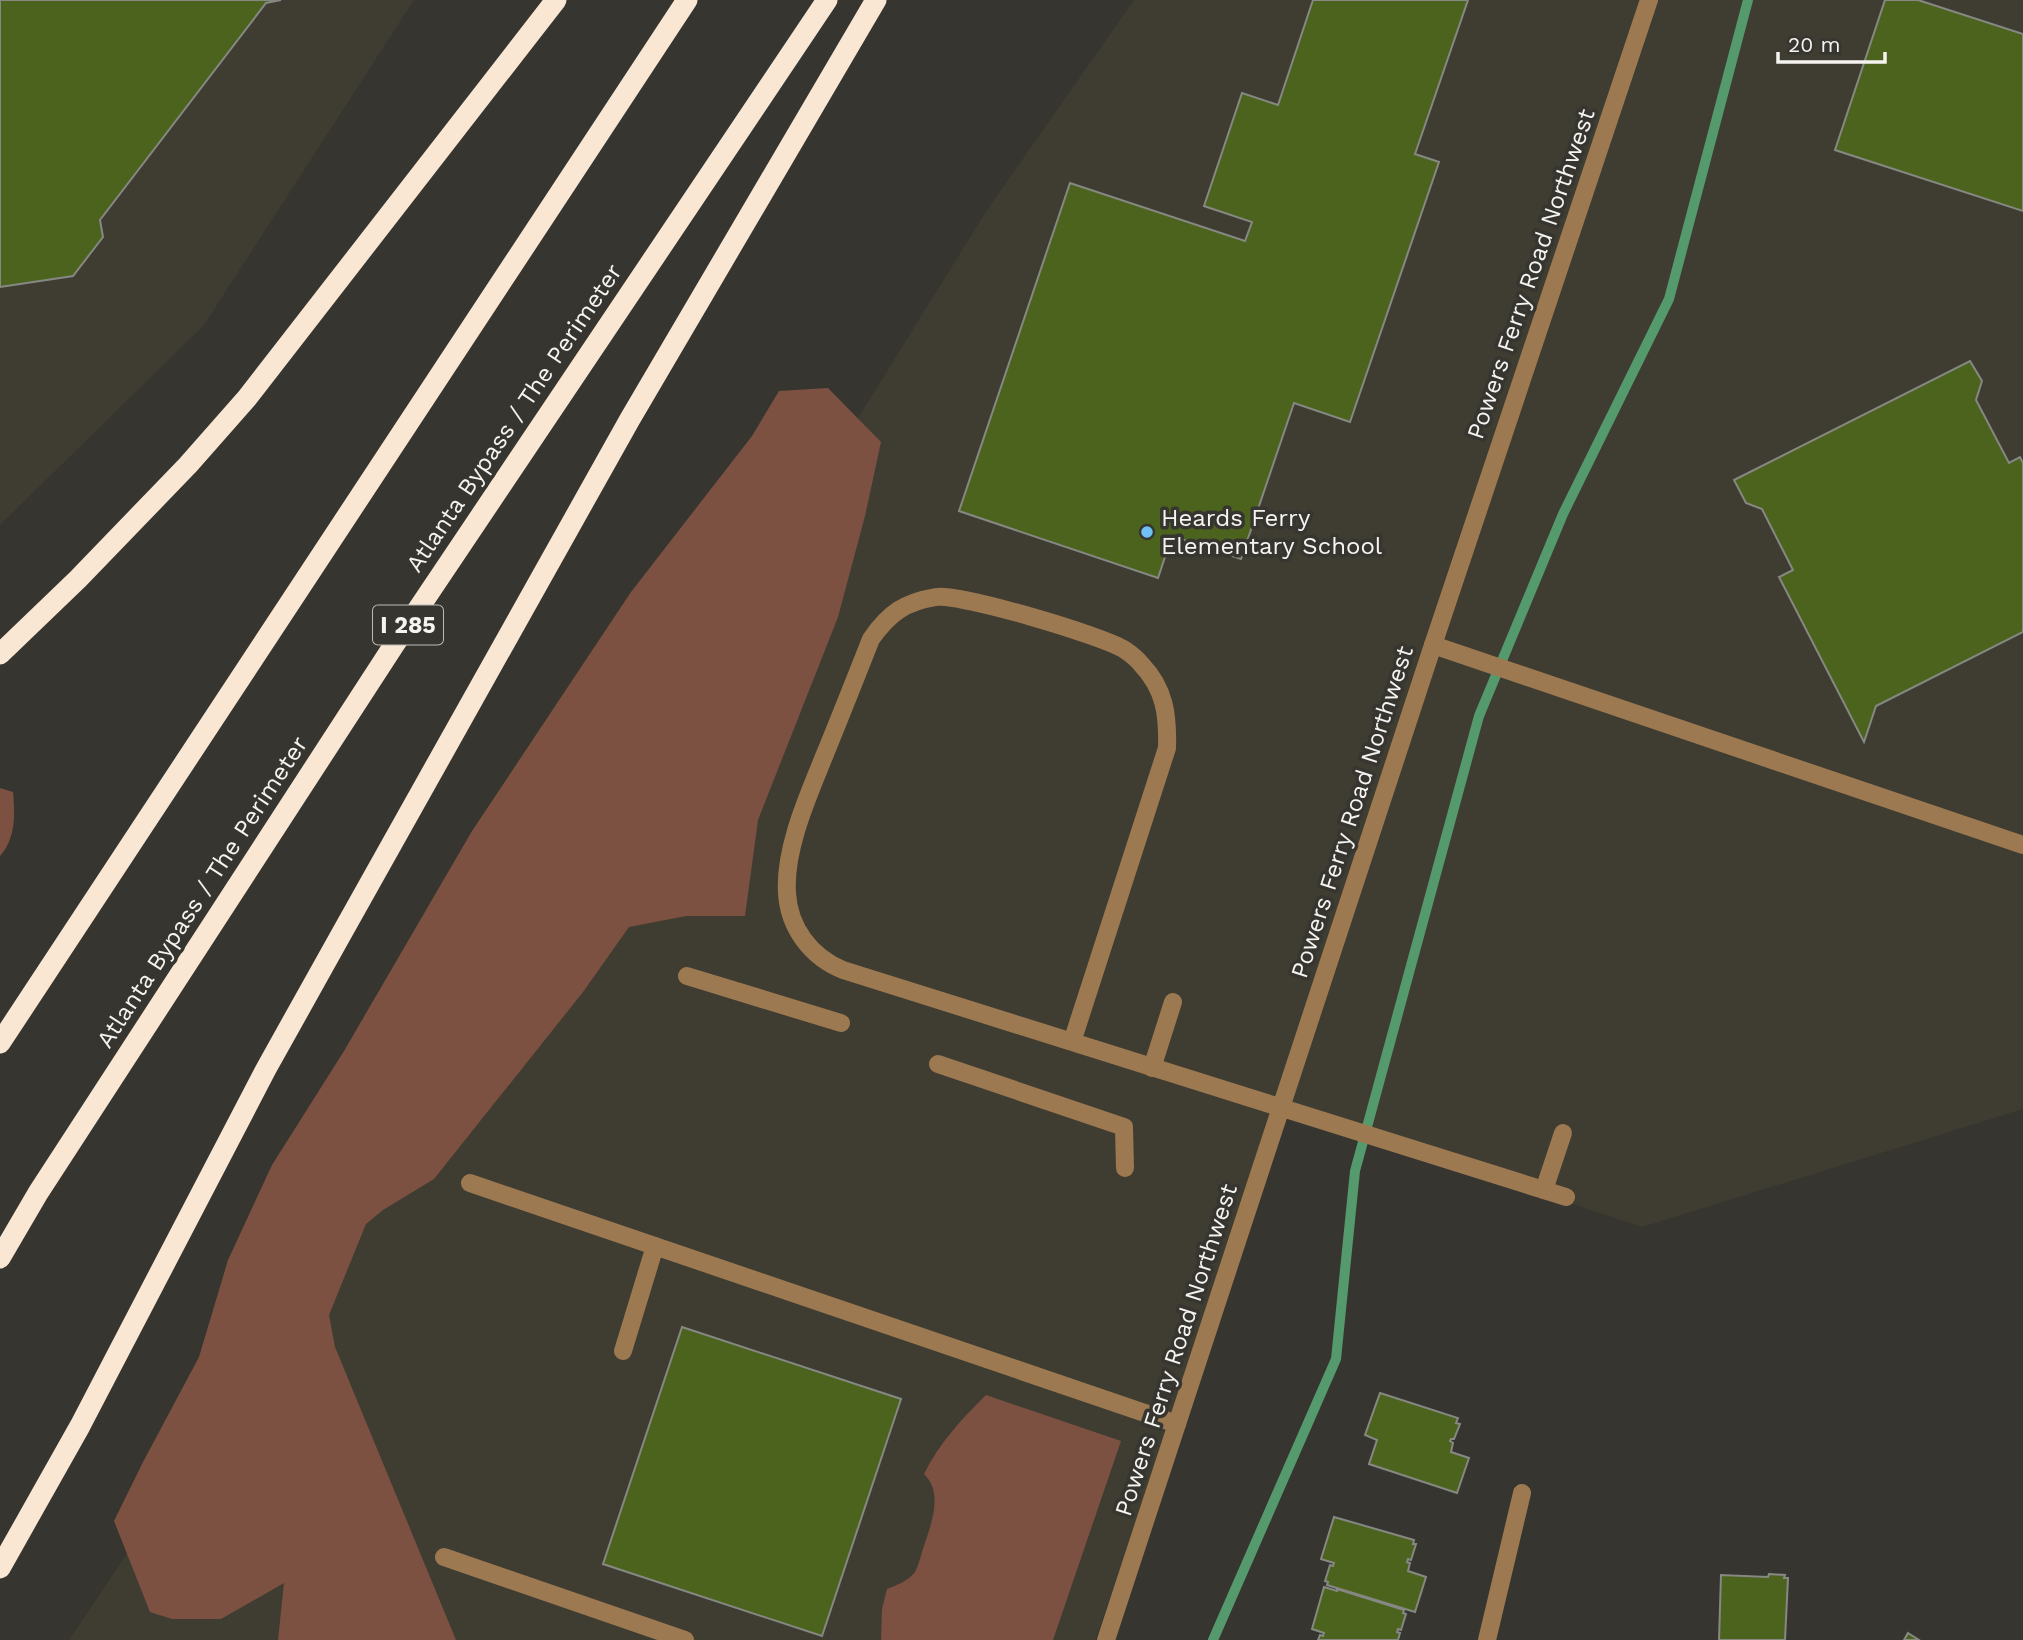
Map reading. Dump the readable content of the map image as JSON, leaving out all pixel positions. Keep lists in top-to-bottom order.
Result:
{
  "streets": {
    "highway": ["Atlanta Bypass / The Perimeter", "I 285"],
    "street": ["Powers Ferry Road Northwest"]
  },
  "places": ["Heards Ferry Elementary School"],
  "scale_bar": "20 m"
}
